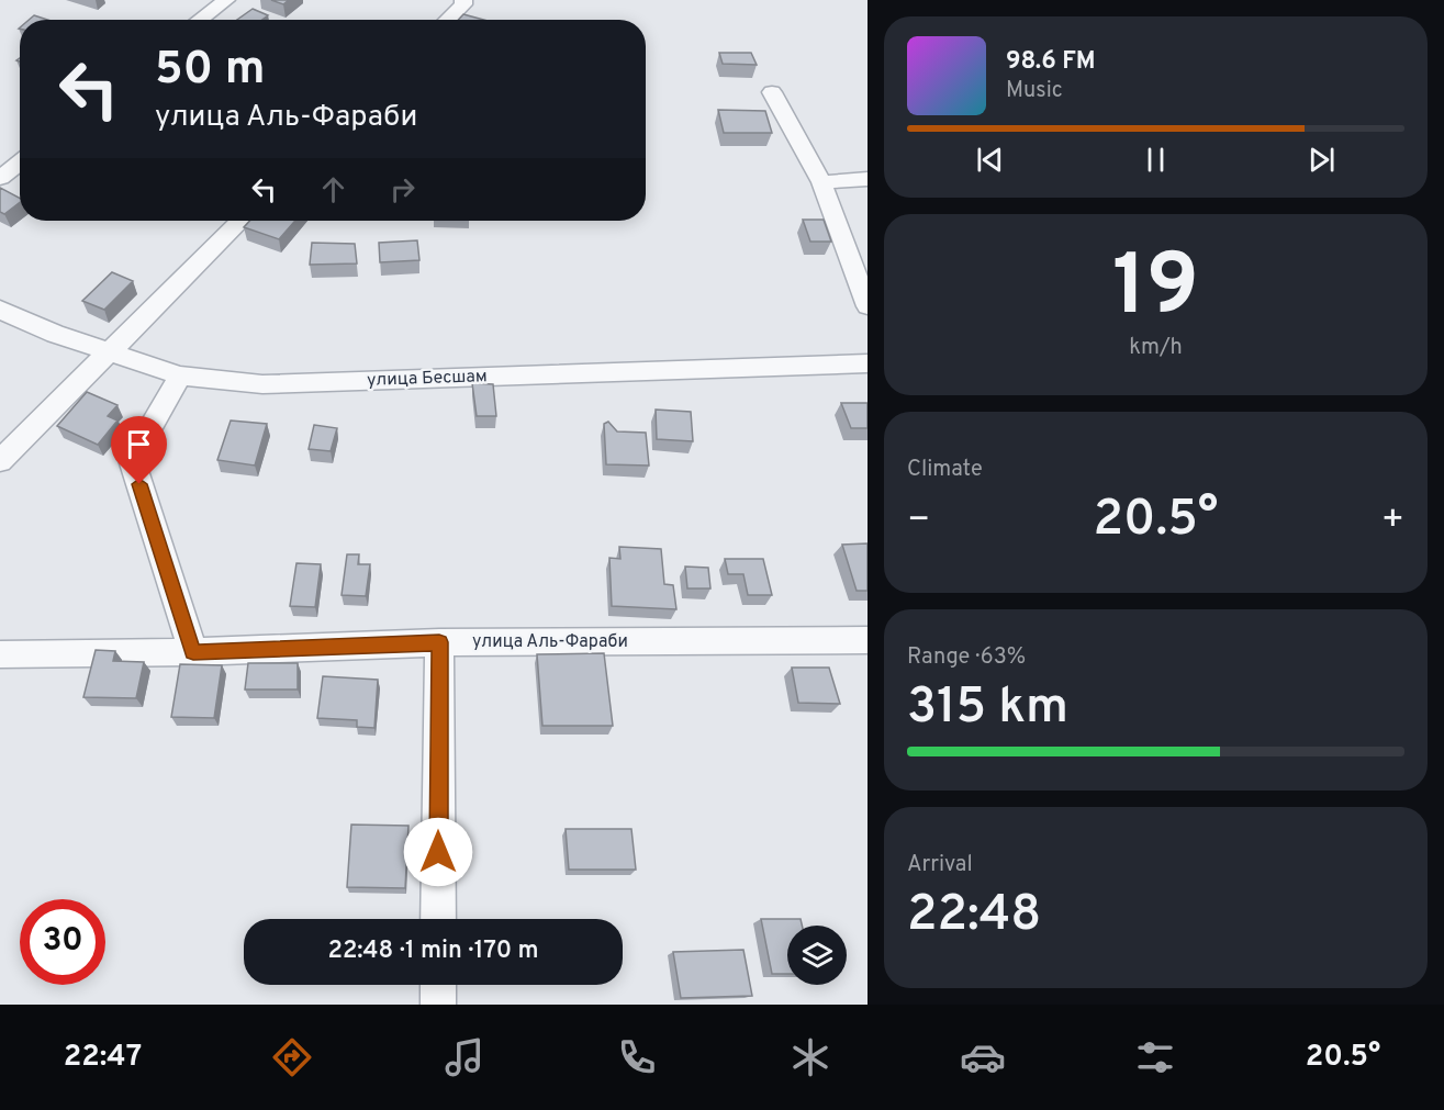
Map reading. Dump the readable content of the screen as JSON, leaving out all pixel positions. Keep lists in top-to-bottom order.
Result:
{
  "streets": {
    "street": ["улица Бесшам", "улица Аль-Фараби"]
  },
  "page": {
    "turn": ["50 m", "улица Аль-Фараби"],
    "song": ["98.6 FM", "Music"],
    "tile": [
      ["19", "km/h"],
      "Climate",
      ["Range · 63%", "315 km"],
      ["Arrival", "22:48"]
    ],
    "heat": ["−", "20.5°", "+"],
    "limit": "30",
    "trip": "22:48 · 1 min · 170 m",
    "tabs": ["22:47", "20.5°"]
  }
}
